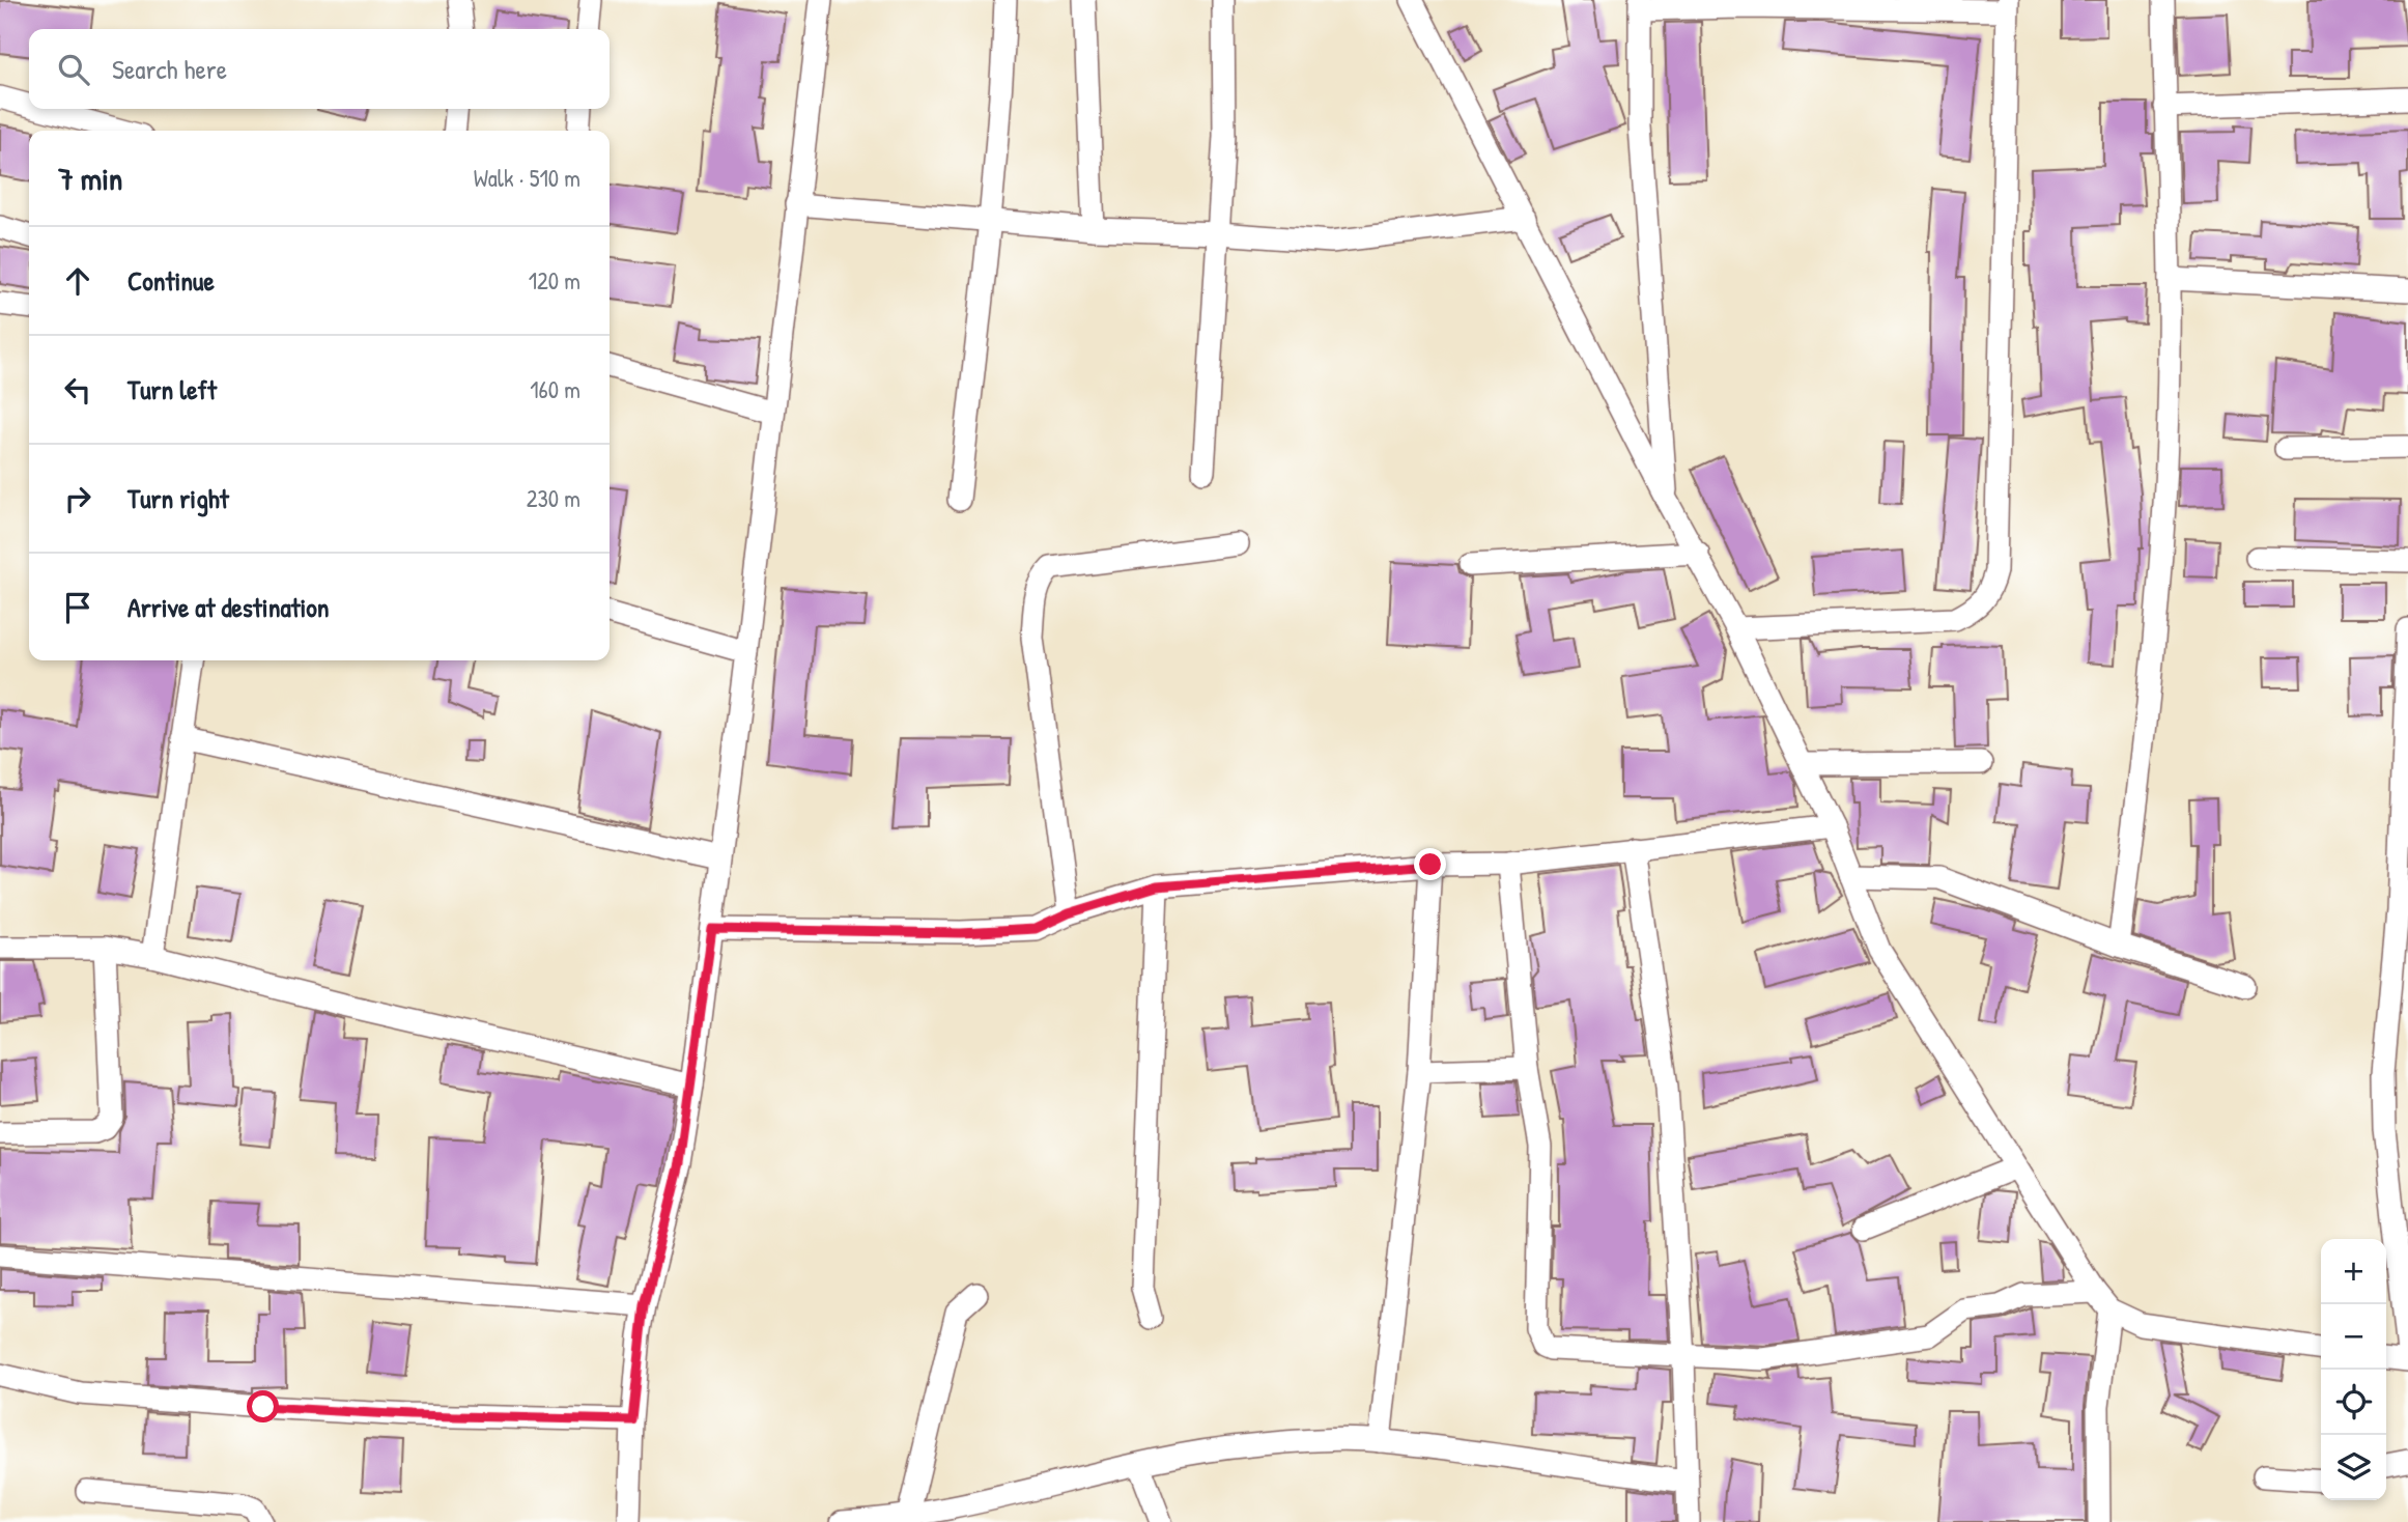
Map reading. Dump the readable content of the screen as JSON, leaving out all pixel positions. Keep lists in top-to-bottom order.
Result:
{
  "page": {
    "search": "Search here",
    "heading": ["7 min", "Walk · 510 m"],
    "list": [
      ["Continue", "120 m"],
      ["Turn left", "160 m"],
      ["Turn right", "230 m"],
      "Arrive at destination"
    ],
    "map_buttons": ["+", "−"]
  }
}
